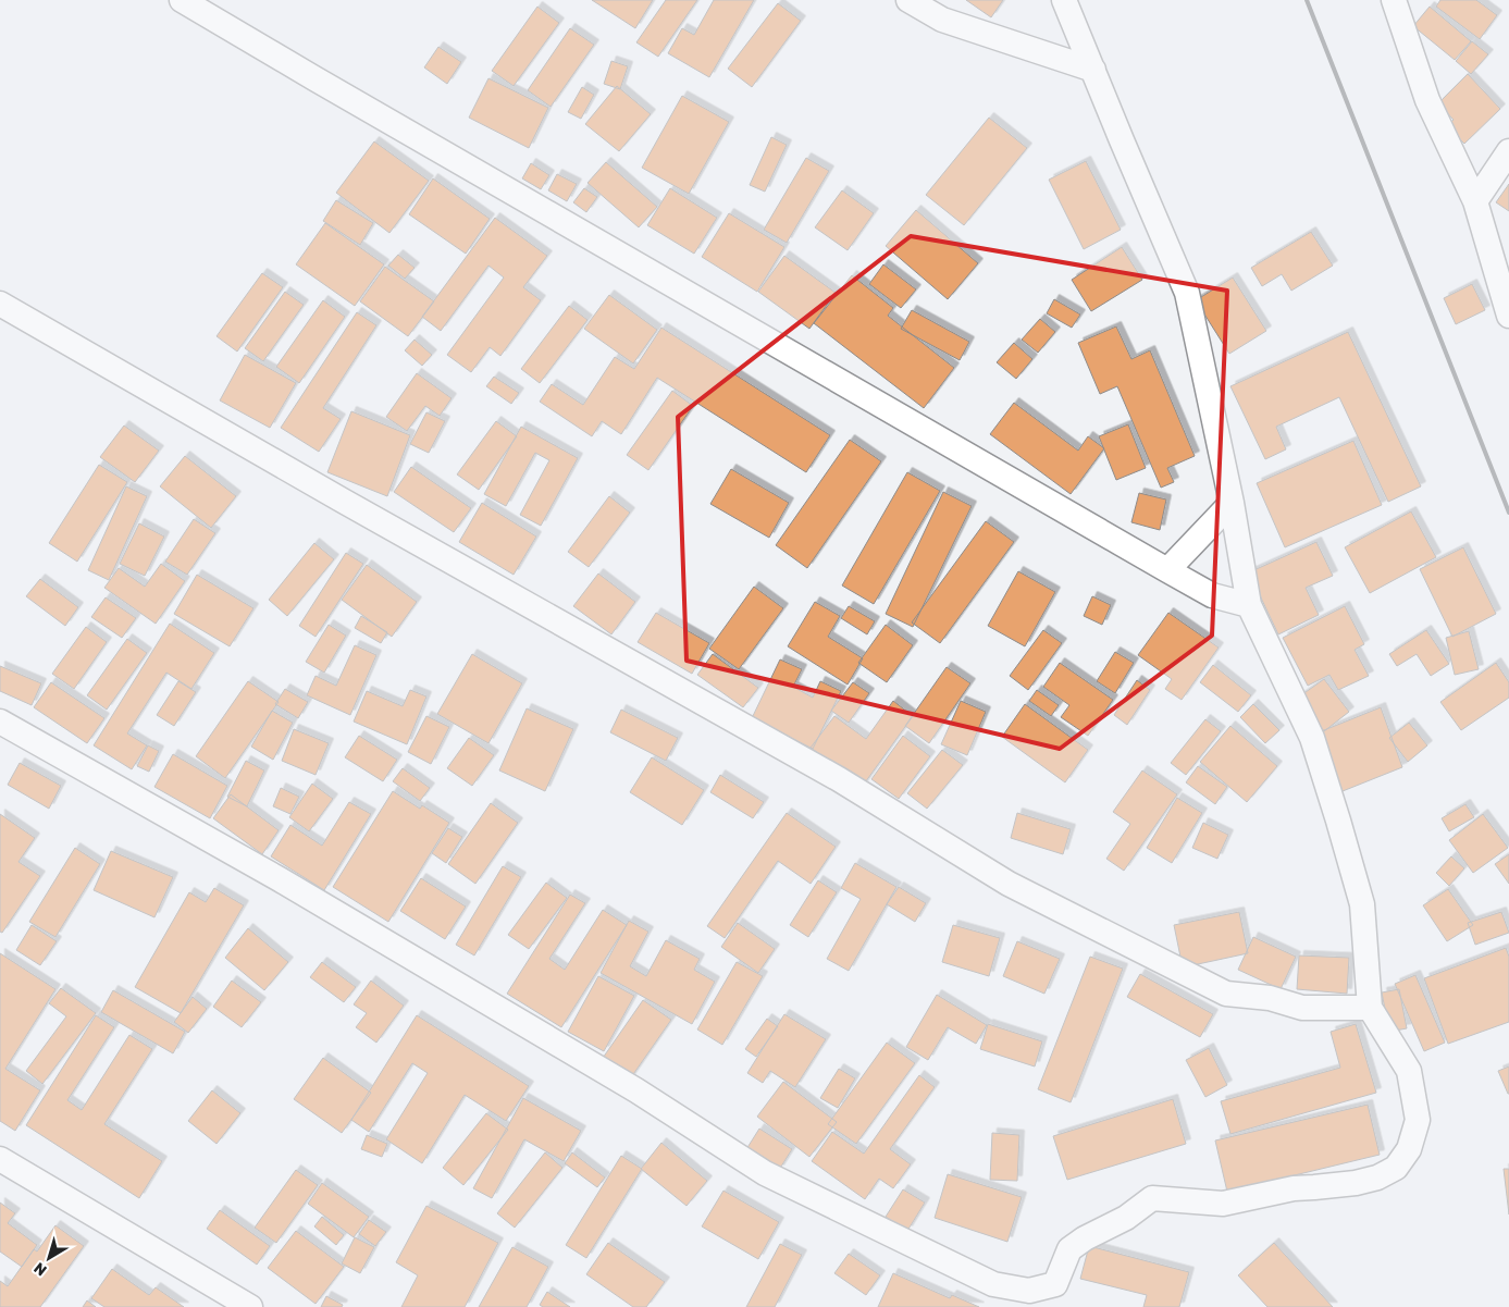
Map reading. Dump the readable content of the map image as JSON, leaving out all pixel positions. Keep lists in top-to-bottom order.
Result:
{
  "north": "bottom left"
}
